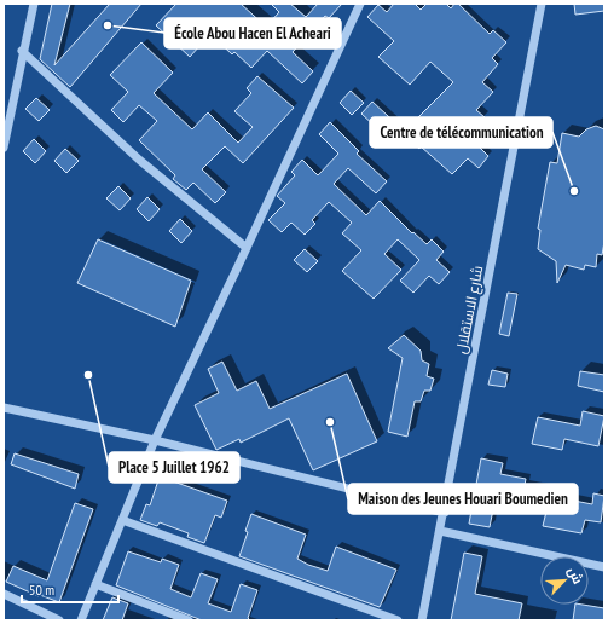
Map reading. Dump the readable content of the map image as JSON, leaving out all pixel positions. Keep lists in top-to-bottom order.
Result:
{
  "streets": {
    "street": ["شارع الاستقلال"]
  },
  "places": [
    "École Abou Hacen El Acheari",
    "Centre de télécommunication",
    "Place 5 Juillet 1962",
    "Maison des Jeunes Houari Boumedien"
  ],
  "scale_bar": "50 m",
  "north": "top right"
}
